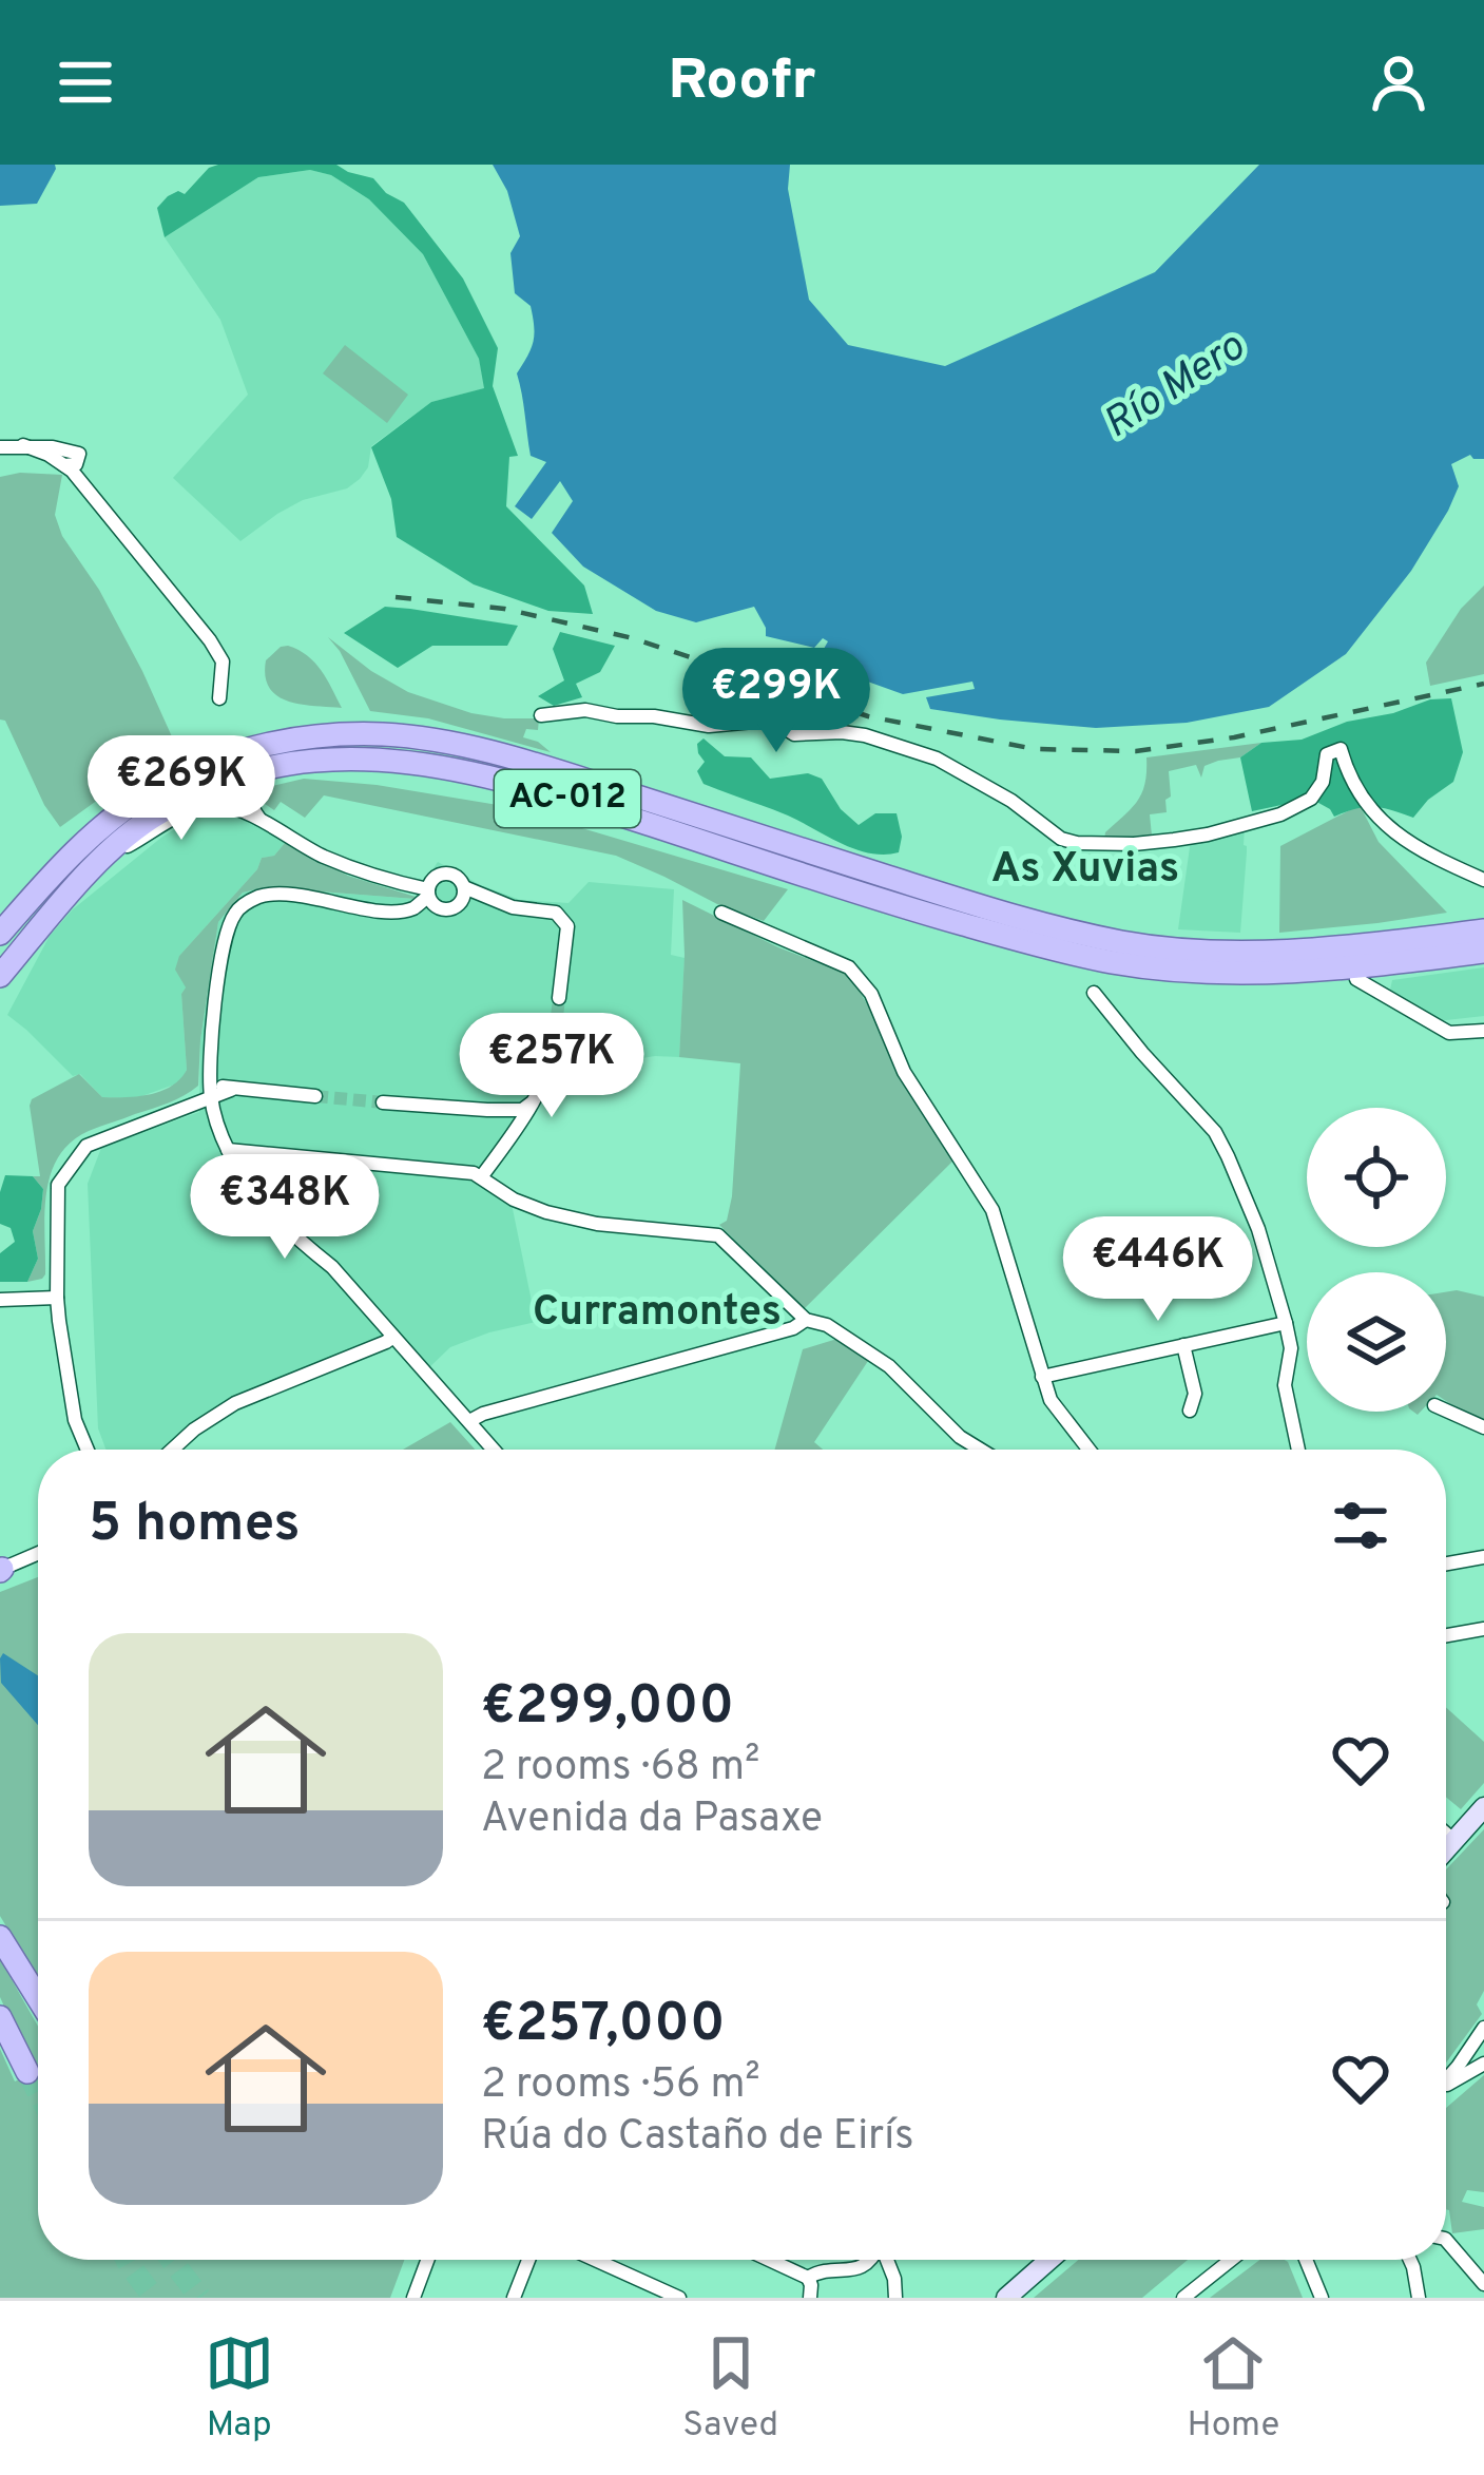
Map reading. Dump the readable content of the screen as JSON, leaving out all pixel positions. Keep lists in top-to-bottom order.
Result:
{
  "streets": {
    "main road": ["AC-012"]
  },
  "districts": ["As Xuvias", "Curramontes"],
  "water": ["Río Mero"],
  "page": {
    "header": "Roofr",
    "price": [
      "€299K",
      "€269K",
      "€257K",
      "€348K",
      "€446K"
    ],
    "heading": "5 homes",
    "list": [
      {
        "name": "€299,000",
        "note": "2 rooms · 68 m² · Avenida da Pasaxe"
      },
      {
        "name": "€257,000",
        "note": "2 rooms · 56 m² · Rúa do Castaño de Eirís"
      }
    ],
    "tabs": ["Map", "Saved", "Home"]
  }
}
